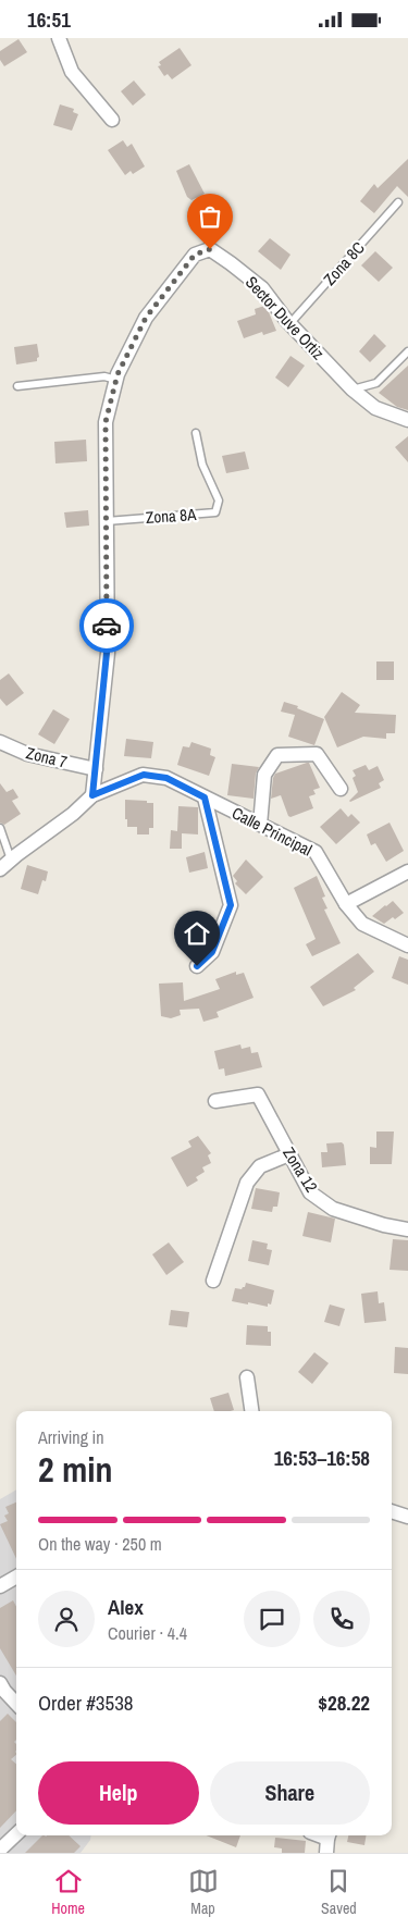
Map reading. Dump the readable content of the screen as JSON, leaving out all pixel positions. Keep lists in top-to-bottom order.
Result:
{
  "streets": {
    "street": [
      "Sector Duve Ortiz",
      "Zona 7",
      "Calle Principal",
      "Zona 12"
    ],
    "lane": ["Zona 8C", "Zona 8A"]
  },
  "crossings": [
    ["Zona 8C", "Sector Duve Ortiz"],
    ["Sector Duve Ortiz", "Zona 8A"],
    ["Sector Duve Ortiz", "Zona 7"],
    ["Sector Duve Ortiz", "Calle Principal"]
  ],
  "page": {
    "status": "16:51",
    "heading": ["2 min", "Arriving in", "16:53–16:58"],
    "panel": [
      "Alex",
      "Courier · 4.4",
      "Order #3538",
      "$28.22"
    ],
    "bar": "On the way · 250 m",
    "buttons": ["Help", "Share"],
    "tabs": ["Home", "Map", "Saved"]
  }
}
